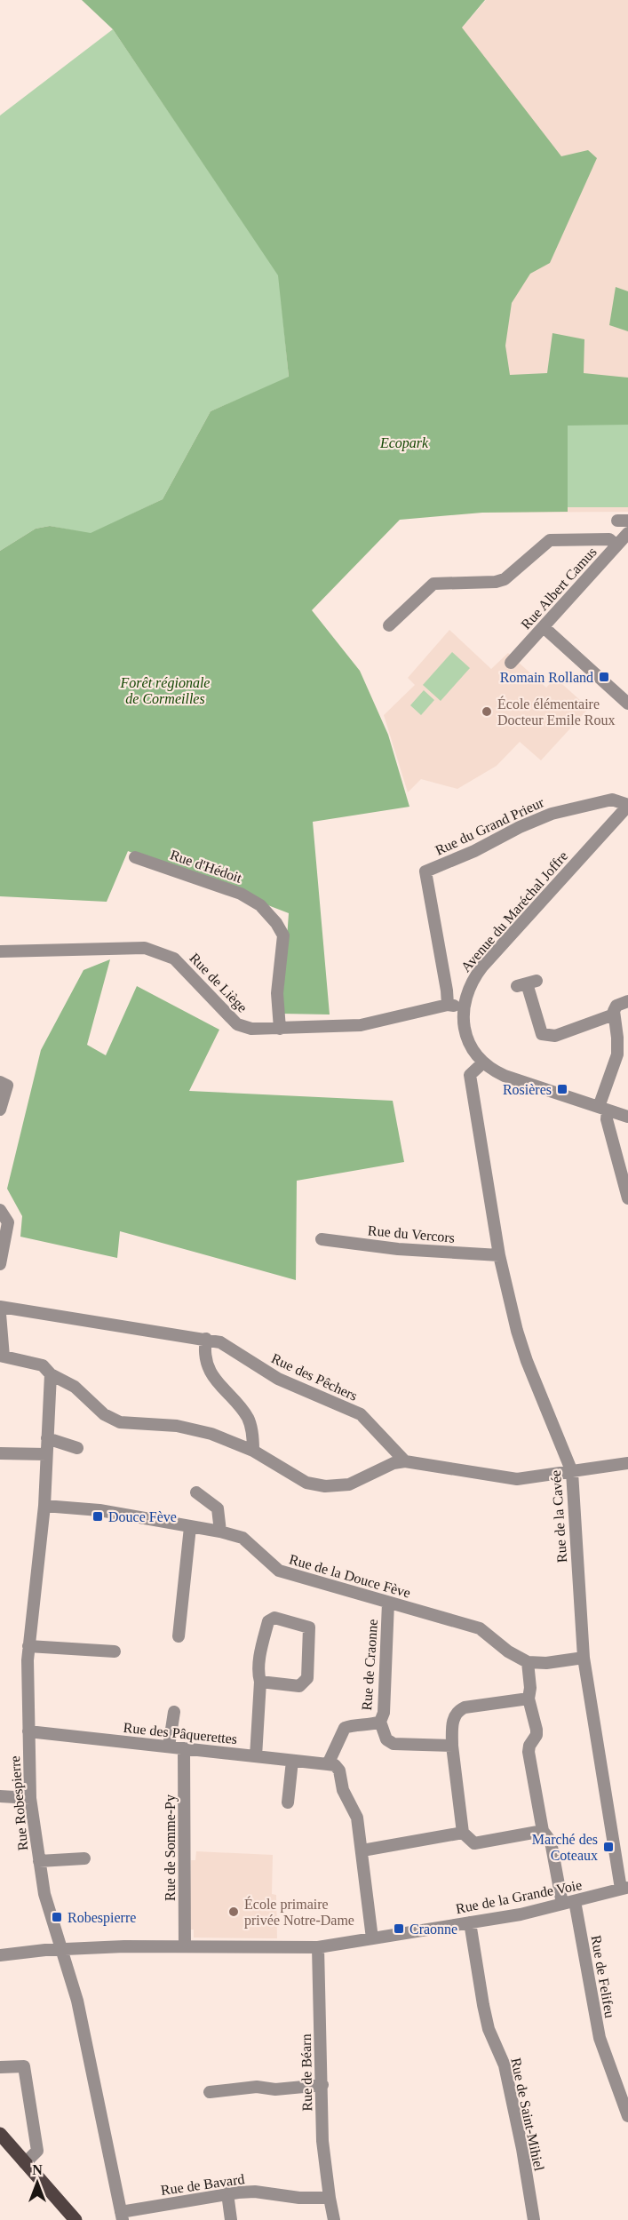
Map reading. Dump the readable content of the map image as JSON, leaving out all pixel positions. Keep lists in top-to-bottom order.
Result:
{
  "streets": {
    "street": [
      "Rue Albert Camus",
      "Rue du Grand Prieur",
      "Rue d'Hédoit",
      "Avenue du Maréchal Joffre",
      "Rue de Liège",
      "Rue du Vercors",
      "Rue des Pêchers",
      "Rue de la Cavée",
      "Rue de la Douce Fève",
      "Rue de Craonne",
      "Rue des Pâquerettes",
      "Rue Robespierre",
      "Rue de Somme-Py",
      "Rue de la Grande Voie",
      "Rue de Felifeu",
      "Rue de Béarn",
      "Rue de Saint-Mihiel",
      "Rue de Bavard"
    ]
  },
  "crossings": [
    ["Rue du Grand Prieur", "Avenue du Maréchal Joffre"],
    ["Rue du Grand Prieur", "Rue de Liège"],
    ["Rue d'Hédoit", "Rue de Liège"],
    ["Avenue du Maréchal Joffre", "Rue de la Cavée"],
    ["Rue du Vercors", "Rue de la Cavée"],
    ["Rue de la Cavée", "Rue de la Douce Fève"],
    ["Rue de la Cavée", "Rue de la Grande Voie"],
    ["Rue de la Douce Fève", "Rue de Craonne"],
    ["Rue de la Douce Fève", "Rue Robespierre"],
    ["Rue de Craonne", "Rue des Pâquerettes"],
    ["Rue des Pâquerettes", "Rue Robespierre"],
    ["Rue des Pâquerettes", "Rue de Somme-Py"],
    ["Rue Robespierre", "Rue de la Grande Voie"],
    ["Rue Robespierre", "Rue de Bavard"],
    ["Rue de Somme-Py", "Rue de la Grande Voie"],
    ["Rue de la Grande Voie", "Rue de Felifeu"],
    ["Rue de la Grande Voie", "Rue de Béarn"],
    ["Rue de la Grande Voie", "Rue de Saint-Mihiel"],
    ["Rue de Béarn", "Rue de Bavard"]
  ],
  "parks": ["Ecopark", "Forêt régionale de Cormeilles"],
  "places": {
    "transit": [
      "Romain Rolland",
      "Rosières",
      "Douce Fève",
      "Marché des Coteaux",
      "Robespierre",
      "Craonne"
    ],
    "other": ["École élémentaire Docteur Emile Roux", "École primaire privée Notre-Dame"]
  },
  "north": "top"
}
